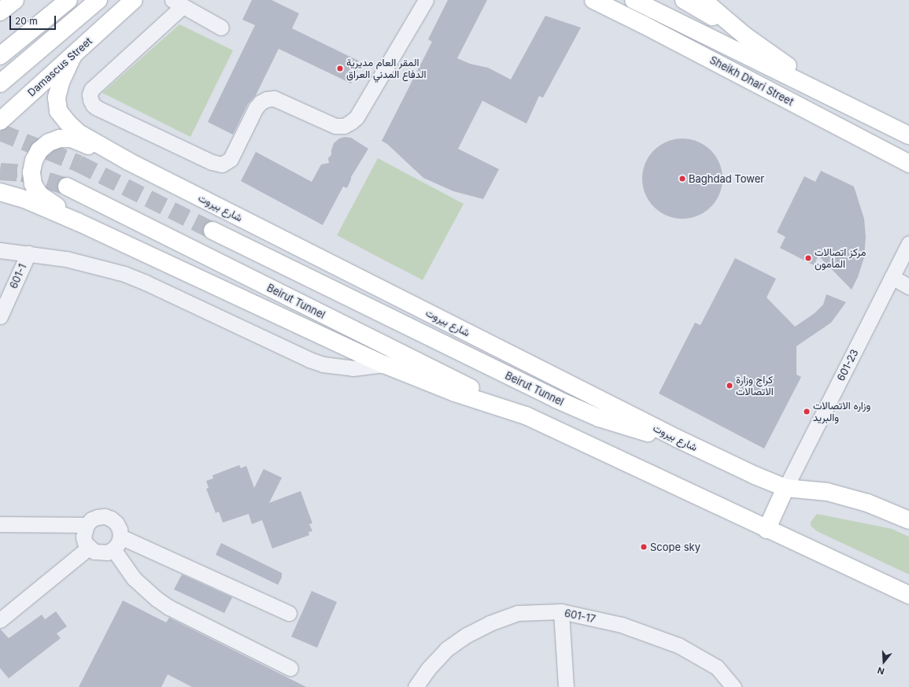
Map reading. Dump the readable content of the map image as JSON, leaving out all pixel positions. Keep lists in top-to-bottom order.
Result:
{
  "streets": {
    "main road": [
      "Damascus Street",
      "Sheikh Dhari Street",
      "شارع بيروت",
      "Beirut Tunnel"
    ],
    "street": ["601-1", "601-23", "601-17"]
  },
  "crossings": [
    ["Damascus Street", "شارع بيروت"],
    ["شارع بيروت", "Beirut Tunnel"],
    ["شارع بيروت", "601-23"]
  ],
  "places": [
    "المقر العام مديرية الدفاع المدني العراق",
    "Baghdad Tower",
    "مركز اتصالات المأمون",
    "كراج وزارة الاتصالات",
    "وزاره الاتصالات والبريد",
    "Scope sky"
  ],
  "scale_bar": "20 m",
  "north": "bottom"
}
